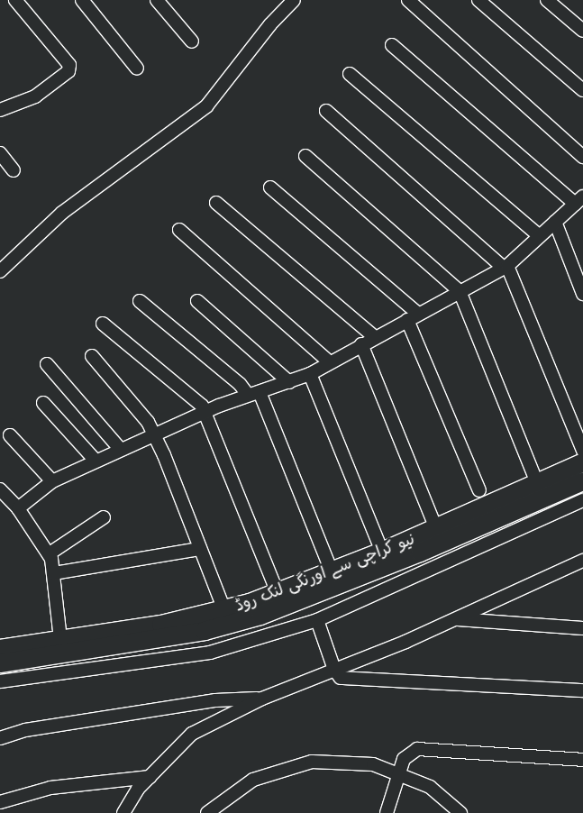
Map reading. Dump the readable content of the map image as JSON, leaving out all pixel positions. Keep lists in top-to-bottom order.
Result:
{
  "streets": {
    "street": ["نیو کراچی سے اورنگی لنک روڈ"]
  }
}
